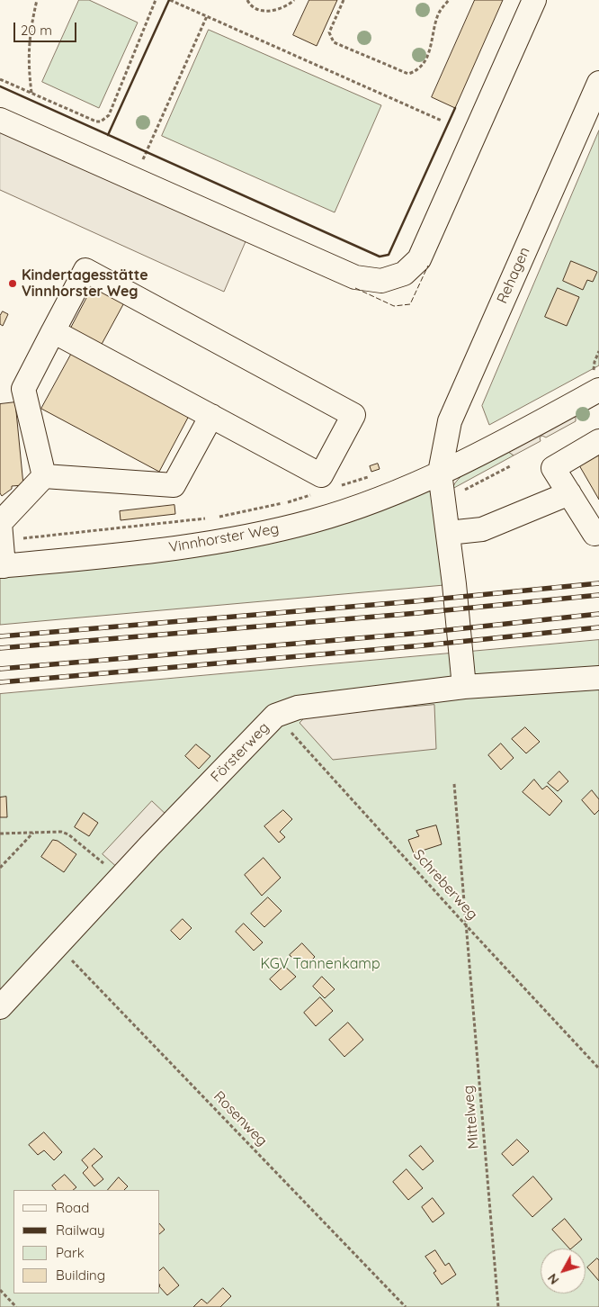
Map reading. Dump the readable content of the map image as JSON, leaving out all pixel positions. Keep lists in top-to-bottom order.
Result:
{
  "streets": {
    "street": ["Rehagen", "Vinnhorster Weg", "Försterweg"],
    "path": ["Schreberweg", "Mittelweg", "Rosenweg"]
  },
  "crossings": [
    ["Rehagen", "Vinnhorster Weg"],
    ["Försterweg", "Schreberweg"],
    ["Försterweg", "Rosenweg"],
    ["Schreberweg", "Mittelweg"]
  ],
  "parks": ["KGV Tannenkamp"],
  "places": ["Kindertagesstätte Vinnhorster Weg"],
  "legend": [
    "Road",
    "Railway",
    "Park",
    "Building"
  ],
  "scale_bar": "20 m",
  "north": "bottom left"
}
